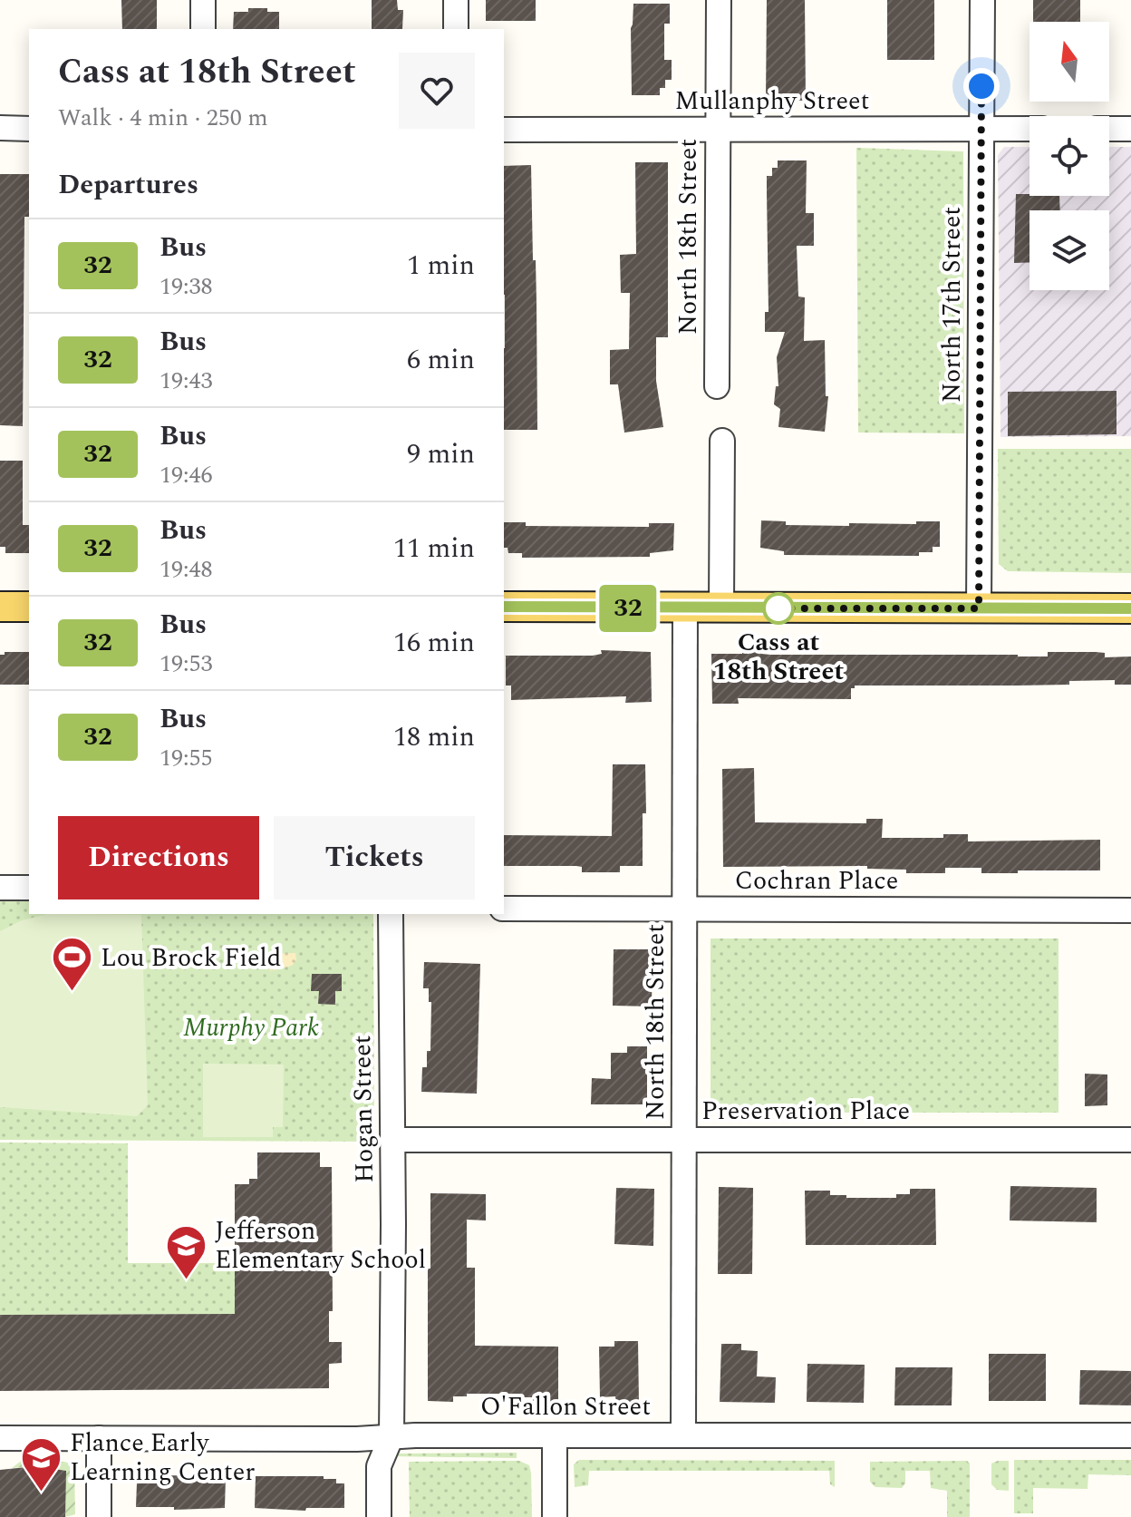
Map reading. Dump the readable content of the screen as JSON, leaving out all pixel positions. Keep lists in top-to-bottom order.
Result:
{
  "streets": {
    "street": [
      "Mullanphy Street",
      "North 18th Street",
      "North 17th Street",
      "Cochran Place",
      "Hogan Street",
      "Preservation Place",
      "O'Fallon Street"
    ]
  },
  "crossings": [
    ["Mullanphy Street", "North 18th Street"],
    ["Mullanphy Street", "North 17th Street"],
    ["North 18th Street", "Cochran Place"],
    ["North 18th Street", "Preservation Place"],
    ["North 18th Street", "O'Fallon Street"],
    ["Hogan Street", "Preservation Place"],
    ["Hogan Street", "O'Fallon Street"]
  ],
  "parks": ["Murphy Park"],
  "places": {
    "other": ["Cass at 18th Street"],
    "sports": ["Lou Brock Field"],
    "school or university": ["Jefferson Elementary School", "Flance Early Learning Center"]
  },
  "lines": ["bus line 32"],
  "north": "top",
  "page": {
    "on_map": "32",
    "heading": [
      ["Cass at 18th Street", "Walk · 4 min · 250 m"],
      "Departures"
    ],
    "list": [
      {
        "mark": "32",
        "name": "Bus",
        "note": "19:38",
        "value": "1 min"
      },
      {
        "mark": "32",
        "name": "Bus",
        "note": "19:43",
        "value": "6 min"
      },
      {
        "mark": "32",
        "name": "Bus",
        "note": "19:46",
        "value": "9 min"
      },
      {
        "mark": "32",
        "name": "Bus",
        "note": "19:48",
        "value": "11 min"
      },
      {
        "mark": "32",
        "name": "Bus",
        "note": "19:53",
        "value": "16 min"
      },
      {
        "mark": "32",
        "name": "Bus",
        "note": "19:55",
        "value": "18 min"
      }
    ],
    "buttons": ["Directions", "Tickets"]
  }
}
